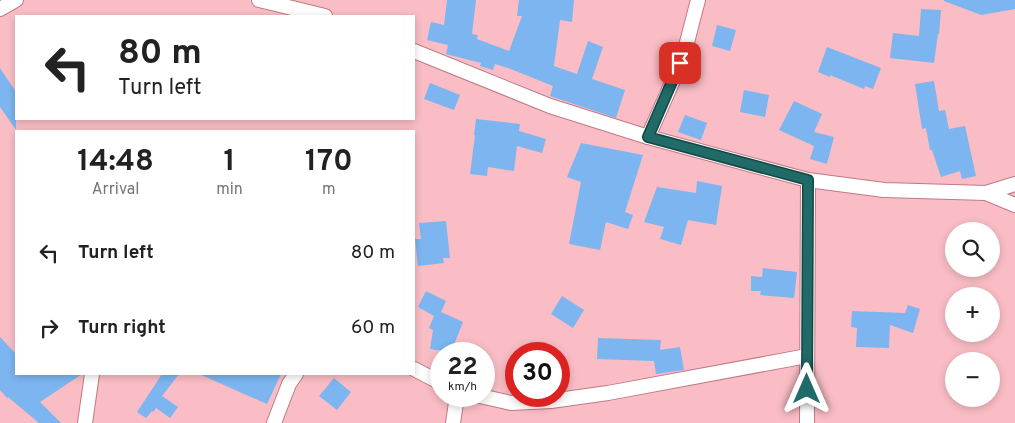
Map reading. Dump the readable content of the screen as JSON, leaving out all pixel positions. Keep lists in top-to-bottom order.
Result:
{
  "page": {
    "turn": ["80 m", "Turn left"],
    "eta": [
      "14:48",
      "Arrival",
      "1",
      "min",
      "170",
      "m"
    ],
    "list": [
      {
        "name": "Turn left",
        "value": "80 m"
      },
      {
        "name": "Turn right",
        "value": "60 m"
      }
    ],
    "map_buttons": ["+", "−"],
    "speed": "22 km/h",
    "limit": "30"
  }
}
